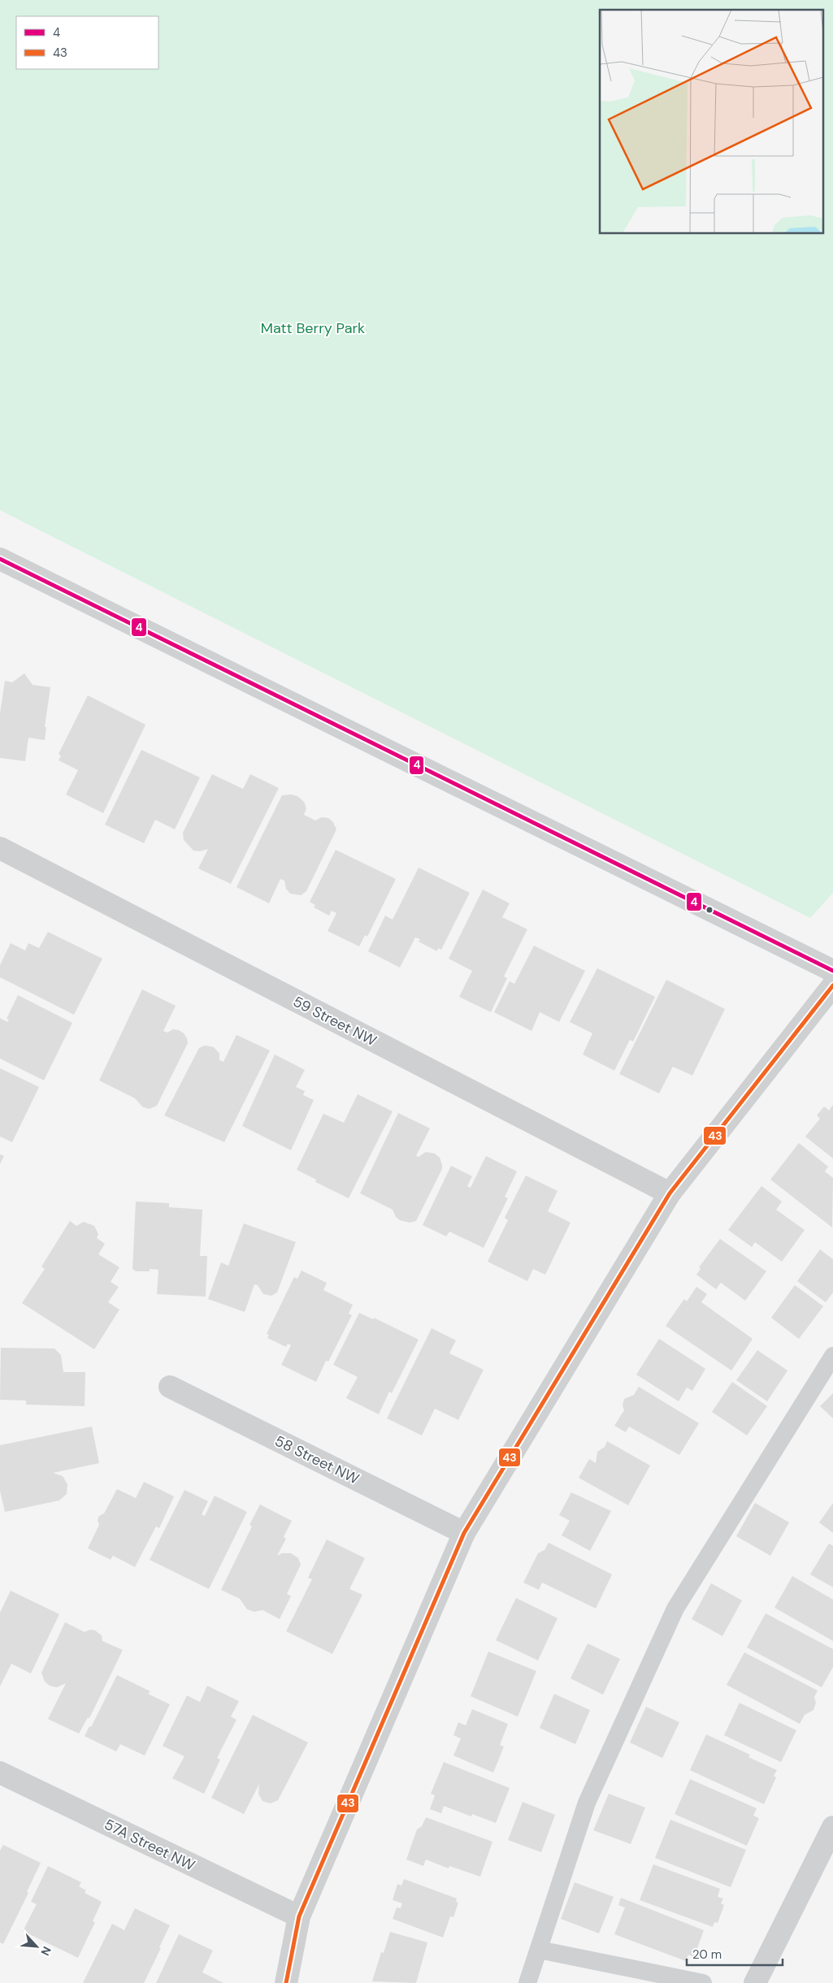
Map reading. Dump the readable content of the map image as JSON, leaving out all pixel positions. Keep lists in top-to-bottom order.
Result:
{
  "streets": {
    "street": ["59 Street NW", "58 Street NW", "57A Street NW"]
  },
  "parks": ["Matt Berry Park"],
  "lines": ["transit line 4", "transit line 43"],
  "legend": ["4", "43"],
  "scale_bar": "20 m",
  "north": "bottom right"
}
